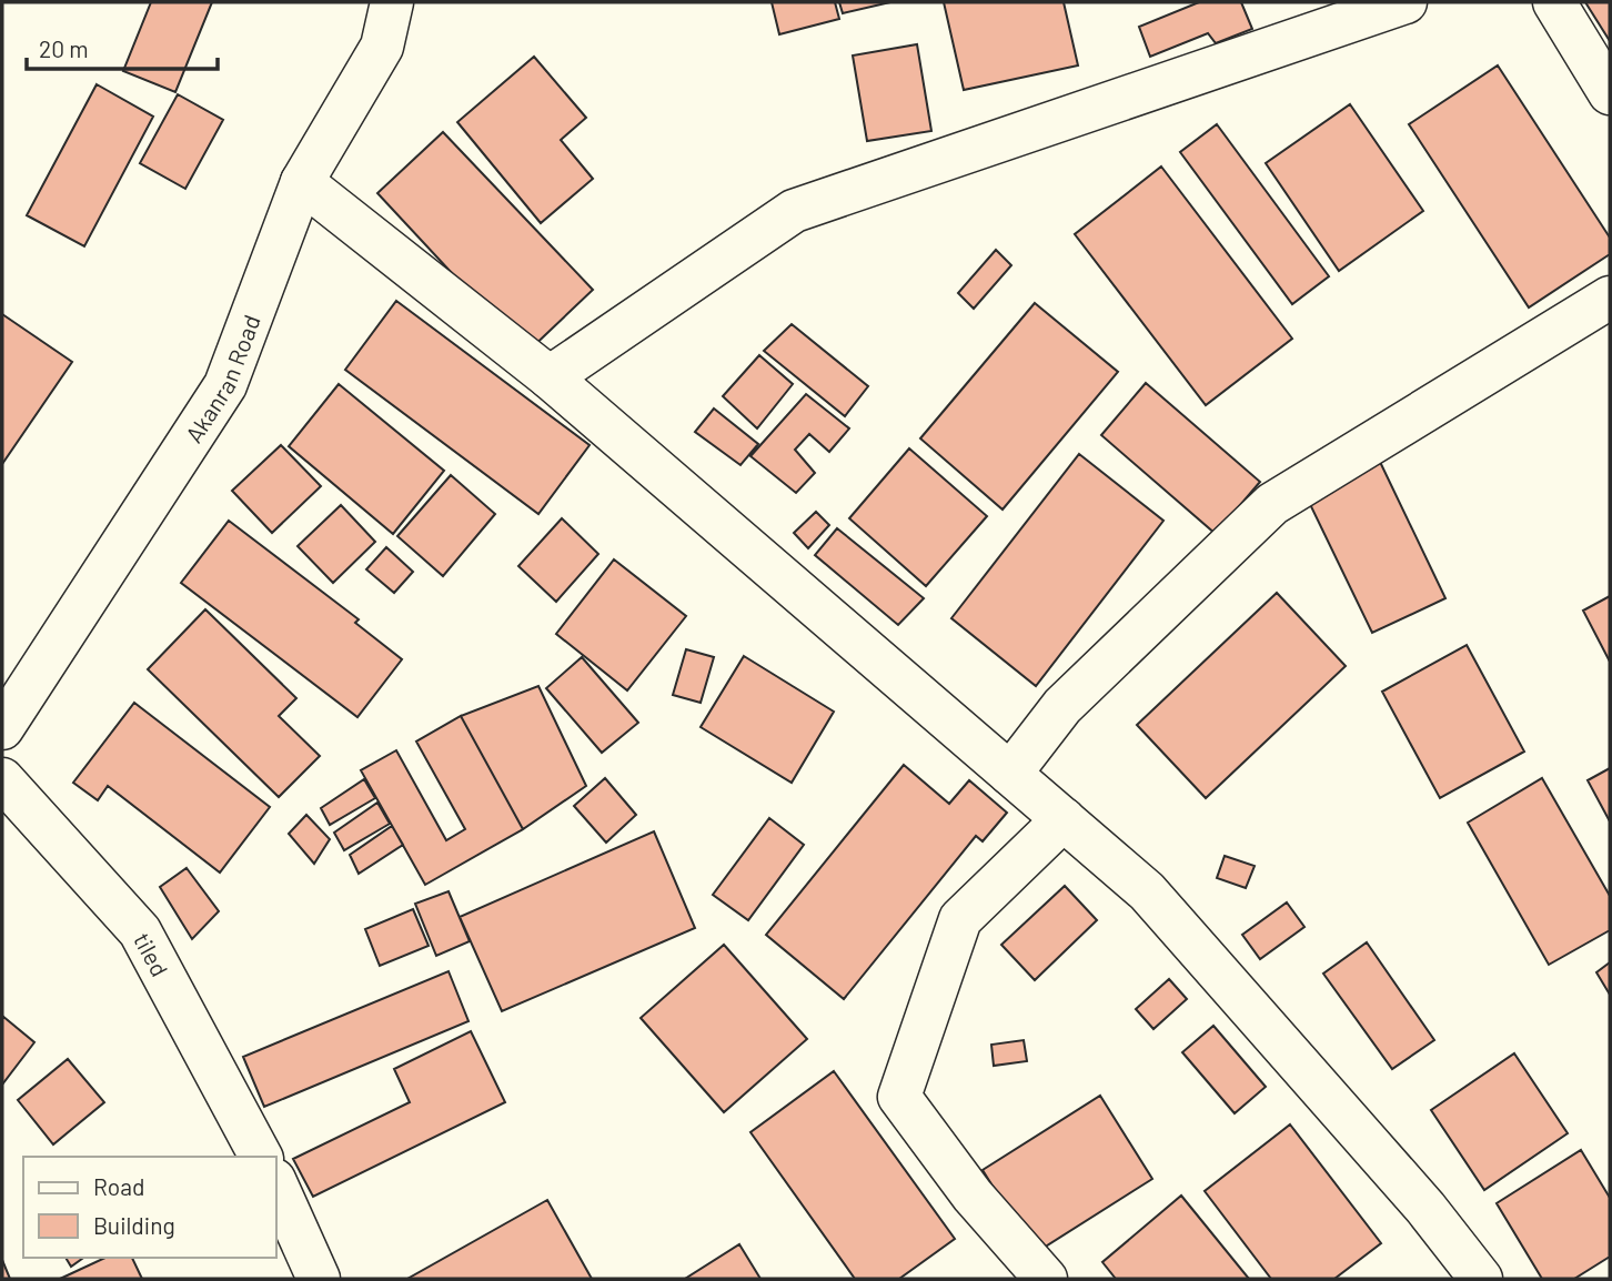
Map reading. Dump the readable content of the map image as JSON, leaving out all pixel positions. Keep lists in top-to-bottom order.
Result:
{
  "streets": {
    "street": ["Akanran Road", "tiled"]
  },
  "legend": ["Road", "Building"],
  "scale_bar": "20 m"
}
